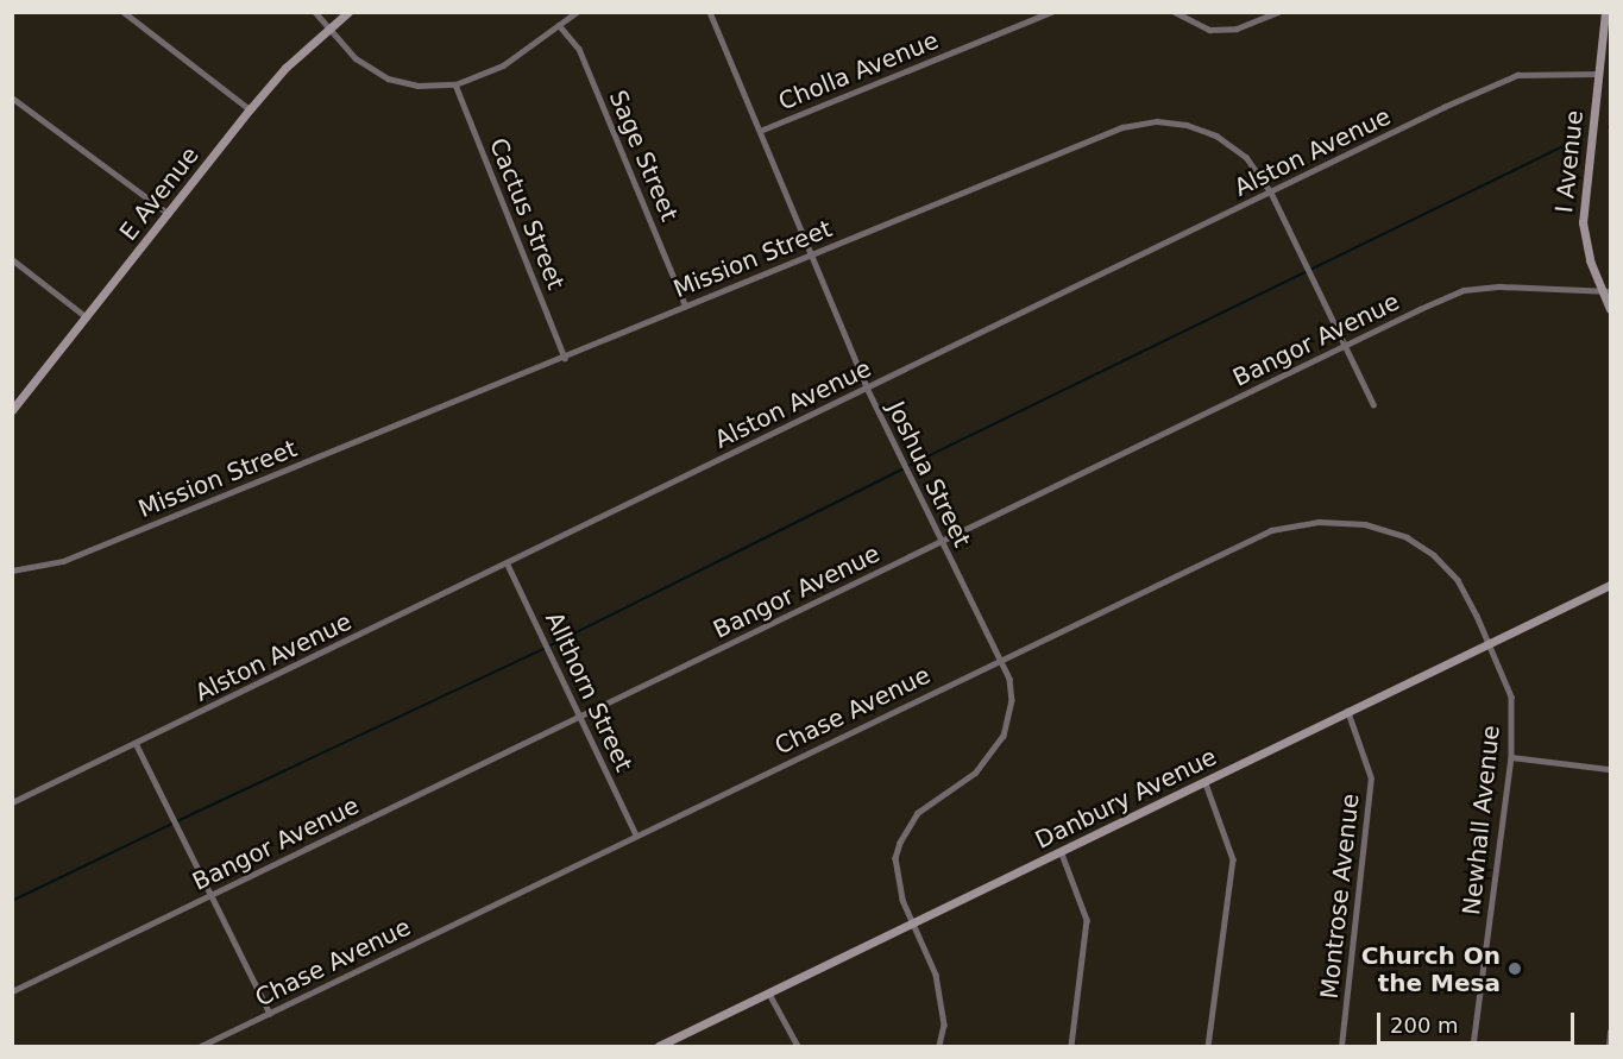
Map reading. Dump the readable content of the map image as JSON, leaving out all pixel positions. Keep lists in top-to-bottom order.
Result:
{
  "streets": {
    "street": [
      "Cholla Avenue",
      "Alston Avenue",
      "Sage Street",
      "I Avenue",
      "E Avenue",
      "Cactus Street",
      "Mission Street",
      "Bangor Avenue",
      "Joshua Street",
      "Allthorn Street",
      "Chase Avenue",
      "Danbury Avenue",
      "Newhall Avenue",
      "Montrose Avenue"
    ]
  },
  "crossings": [
    ["Cholla Avenue", "Joshua Street"],
    ["Alston Avenue", "I Avenue"],
    ["Alston Avenue", "Mission Street"],
    ["Alston Avenue", "Joshua Street"],
    ["Alston Avenue", "Allthorn Street"],
    ["Sage Street", "Mission Street"],
    ["I Avenue", "Bangor Avenue"],
    ["Cactus Street", "Mission Street"],
    ["Mission Street", "Bangor Avenue"],
    ["Mission Street", "Joshua Street"],
    ["Bangor Avenue", "Joshua Street"],
    ["Bangor Avenue", "Allthorn Street"],
    ["Joshua Street", "Chase Avenue"],
    ["Joshua Street", "Danbury Avenue"],
    ["Allthorn Street", "Chase Avenue"],
    ["Chase Avenue", "Danbury Avenue"],
    ["Chase Avenue", "Newhall Avenue"],
    ["Danbury Avenue", "Newhall Avenue"],
    ["Danbury Avenue", "Montrose Avenue"]
  ],
  "places": ["Church On the Mesa"],
  "scale_bar": "200 m"
}
